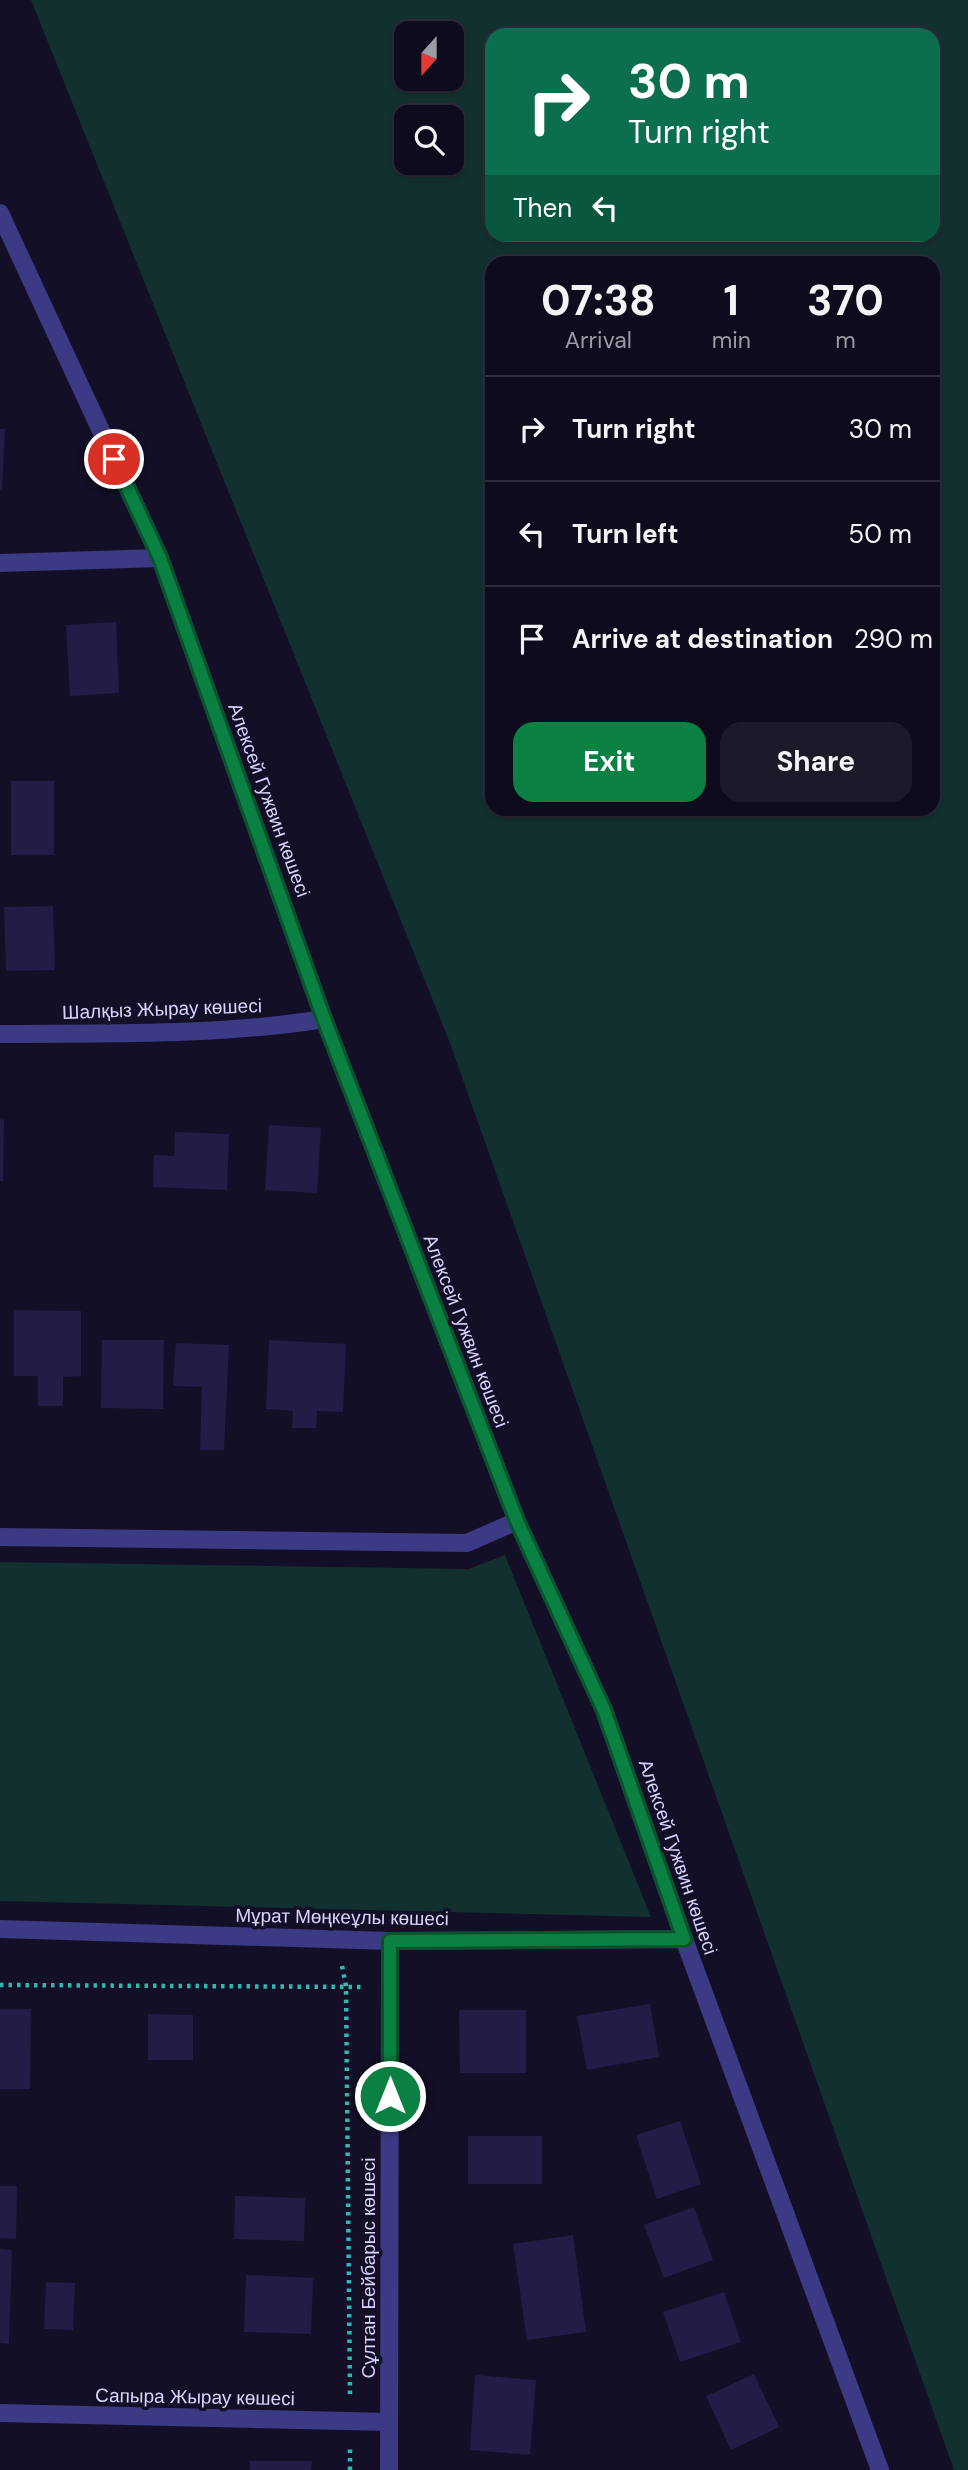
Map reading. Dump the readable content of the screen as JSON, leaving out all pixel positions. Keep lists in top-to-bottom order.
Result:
{
  "streets": {
    "street": [
      "Алексей Гужвин көшесі",
      "Шалқыз Жырау көшесі",
      "Мұрат Мөңкеұлы көшесі",
      "Сұлтан Бейбарыс көшесі",
      "Сапыра Жырау көшесі"
    ]
  },
  "crossings": [
    ["Алексей Гужвин көшесі", "Шалқыз Жырау көшесі"],
    ["Алексей Гужвин көшесі", "Мұрат Мөңкеұлы көшесі"],
    ["Мұрат Мөңкеұлы көшесі", "Сұлтан Бейбарыс көшесі"],
    ["Сұлтан Бейбарыс көшесі", "Сапыра Жырау көшесі"]
  ],
  "north": "bottom",
  "page": {
    "turn": ["30 m", "Turn right"],
    "then": "Then",
    "eta": [
      "07:38",
      "Arrival",
      "1",
      "min",
      "370",
      "m"
    ],
    "list": [
      {
        "name": "Turn right",
        "value": "30 m"
      },
      {
        "name": "Turn left",
        "value": "50 m"
      },
      {
        "name": "Arrive at destination",
        "value": "290 m"
      }
    ],
    "buttons": ["Exit", "Share"]
  }
}
